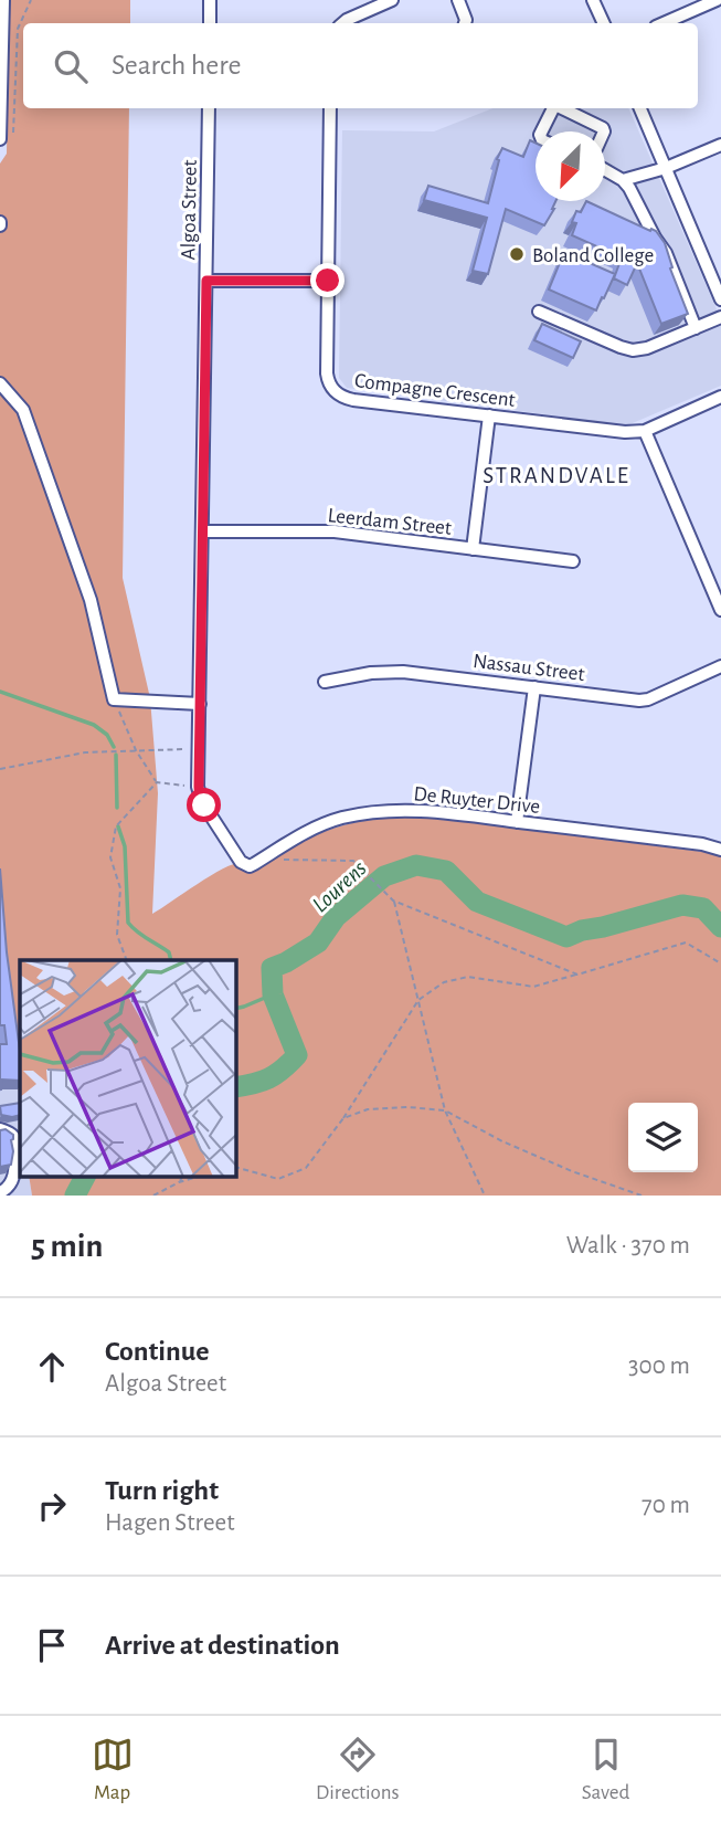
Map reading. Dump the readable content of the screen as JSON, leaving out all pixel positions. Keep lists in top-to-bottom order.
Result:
{
  "streets": {
    "street": [
      "Algoa Street",
      "Compagne Crescent",
      "Leerdam Street",
      "Nassau Street",
      "De Ruyter Drive"
    ]
  },
  "crossings": [
    ["Algoa Street", "Leerdam Street"],
    ["Algoa Street", "De Ruyter Drive"]
  ],
  "districts": ["STRANDVALE"],
  "water": ["Lourens"],
  "places": ["Boland College"],
  "north": "bottom left",
  "page": {
    "search": "Search here",
    "heading": ["5 min", "Walk · 370 m"],
    "list": [
      ["Continue", "Algoa Street", "300 m"],
      ["Turn right", "Hagen Street", "70 m"],
      "Arrive at destination"
    ],
    "nav": ["Map", "Directions", "Saved"]
  }
}
